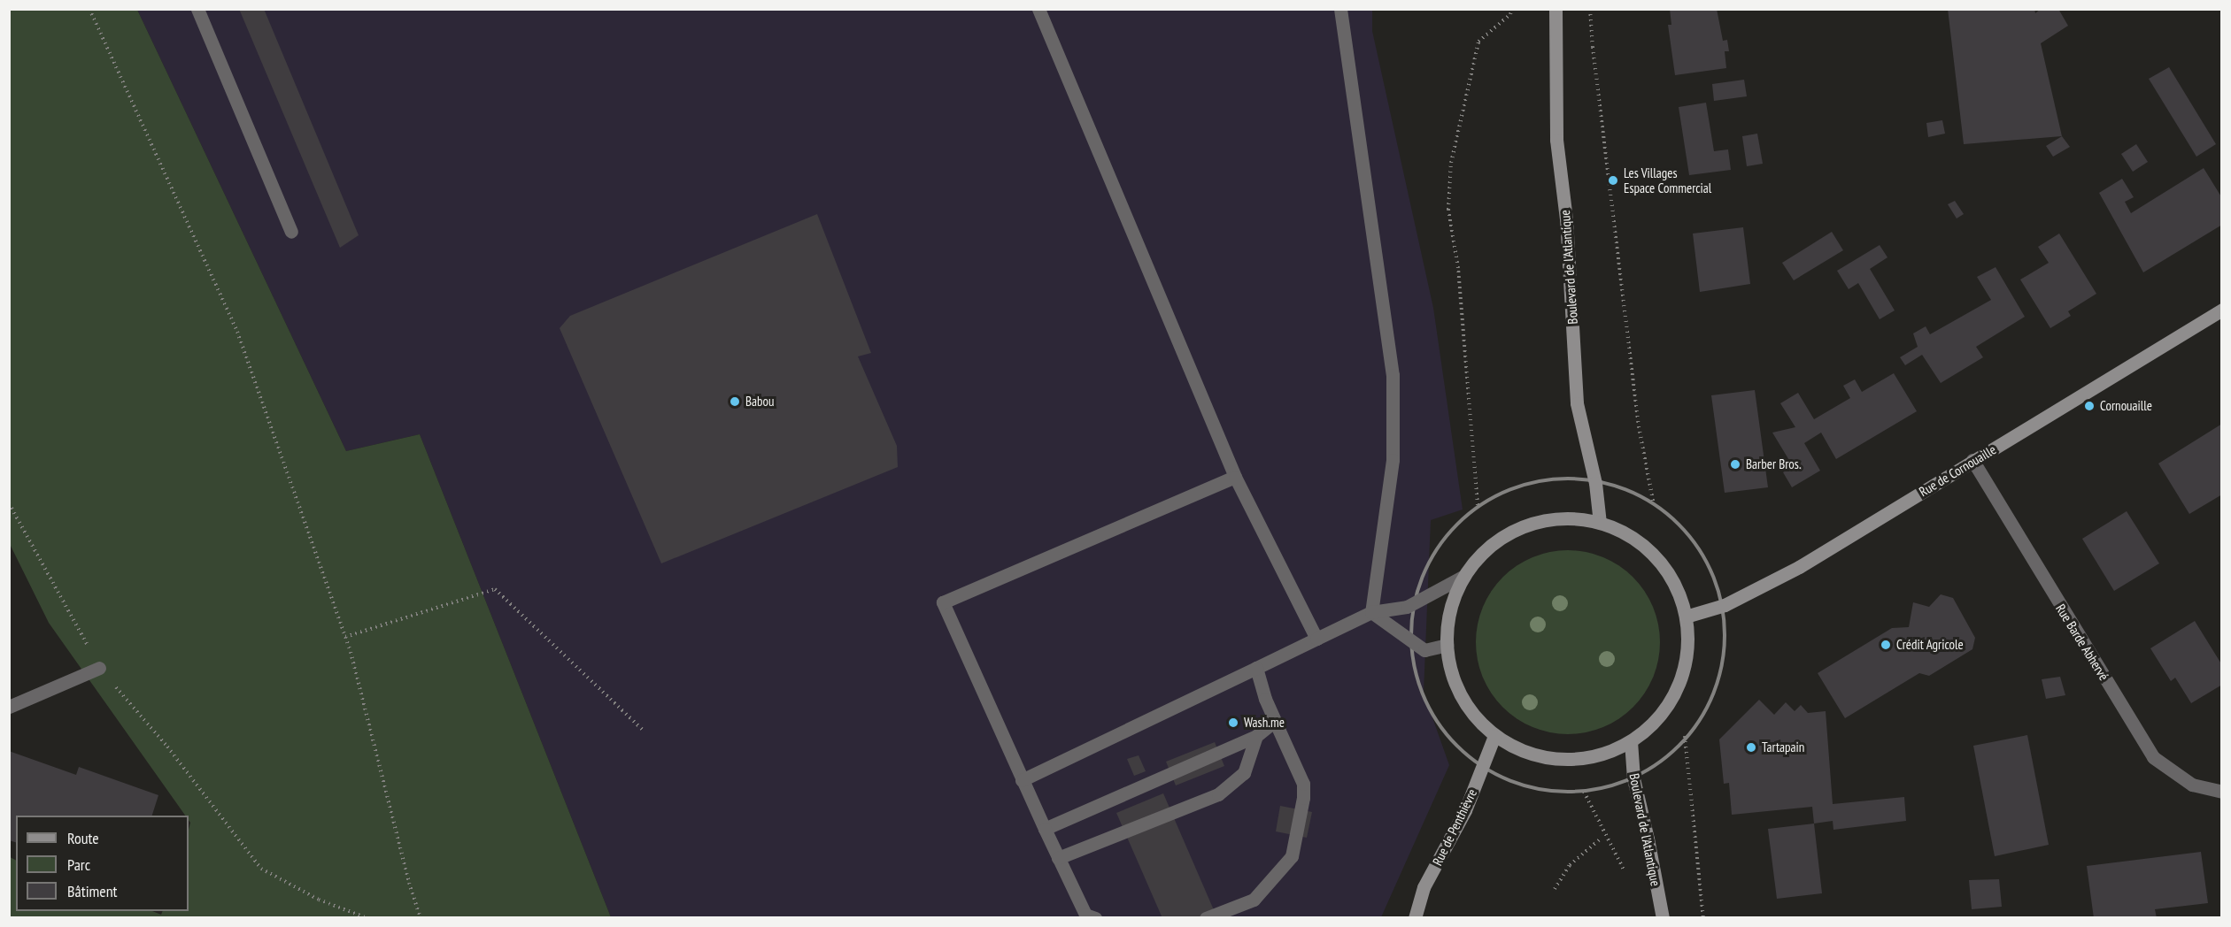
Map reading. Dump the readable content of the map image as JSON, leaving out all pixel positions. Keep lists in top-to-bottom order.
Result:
{
  "streets": {
    "main road": ["Boulevard de l'Atlantique", "Rue de Cornouaille", "Rue de Penthièvre"],
    "street": ["Rue Barde Abhervé"]
  },
  "crossings": [
    ["Rue de Cornouaille", "Rue Barde Abhervé"]
  ],
  "places": [
    "Les Villages Espace Commercial",
    "Babou",
    "Cornouaille",
    "Barber Bros.",
    "Crédit Agricole",
    "Wash.me",
    "Tartapain"
  ],
  "legend": ["Route", "Parc", "Bâtiment"]
}
